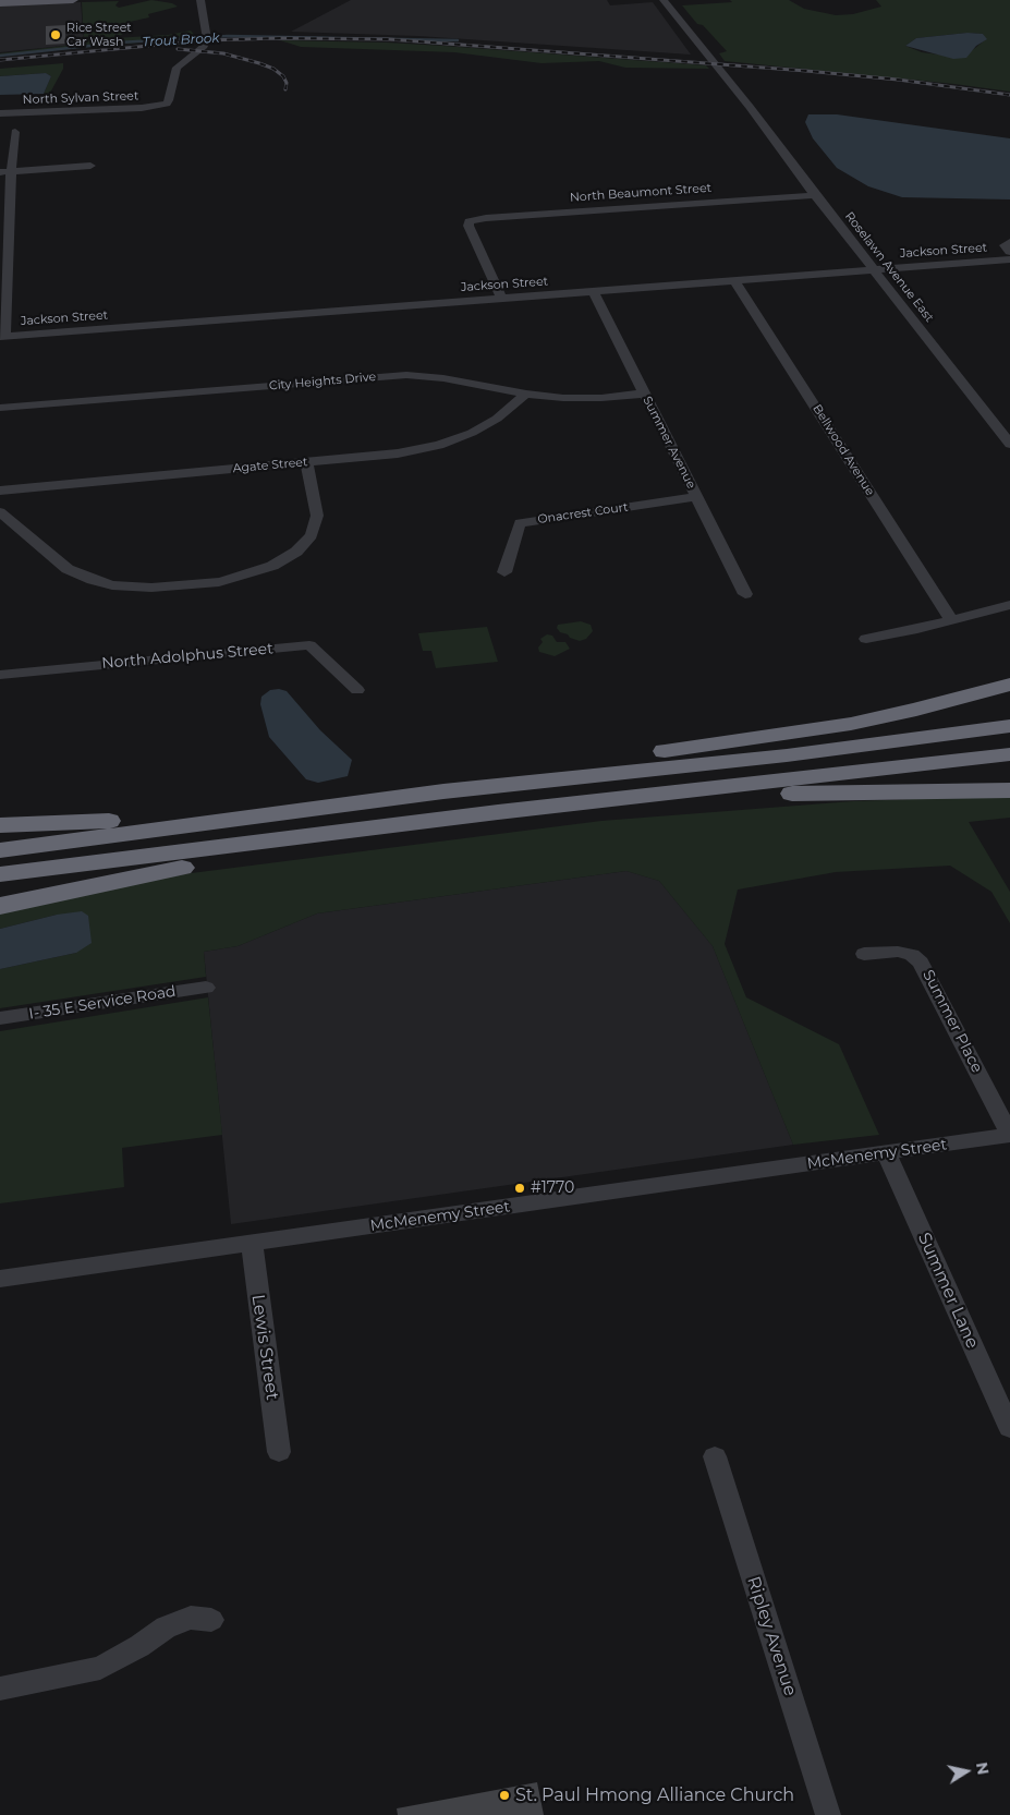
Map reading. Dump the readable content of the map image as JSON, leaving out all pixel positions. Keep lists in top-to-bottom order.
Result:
{
  "streets": {
    "street": [
      "North Sylvan Street",
      "North Beaumont Street",
      "Jackson Street",
      "Roselawn Avenue East",
      "City Heights Drive",
      "Summer Avenue",
      "Bellwood Avenue",
      "Agate Street",
      "Onacrest Court",
      "North Adolphus Street",
      "I- 35 E Service Road",
      "Summer Place",
      "McMenemy Street",
      "Summer Lane",
      "Lewis Street",
      "Ripley Avenue"
    ]
  },
  "crossings": [
    ["North Beaumont Street", "Roselawn Avenue East"],
    ["Jackson Street", "Roselawn Avenue East"],
    ["Jackson Street", "Summer Avenue"],
    ["Jackson Street", "Bellwood Avenue"],
    ["City Heights Drive", "Summer Avenue"],
    ["City Heights Drive", "Agate Street"],
    ["Summer Avenue", "Onacrest Court"],
    ["Summer Place", "McMenemy Street"],
    ["McMenemy Street", "Summer Lane"],
    ["McMenemy Street", "Lewis Street"]
  ],
  "water": ["Trout Brook"],
  "places": ["Rice Street Car Wash", "#1770", "St. Paul Hmong Alliance Church"],
  "north": "right"
}
